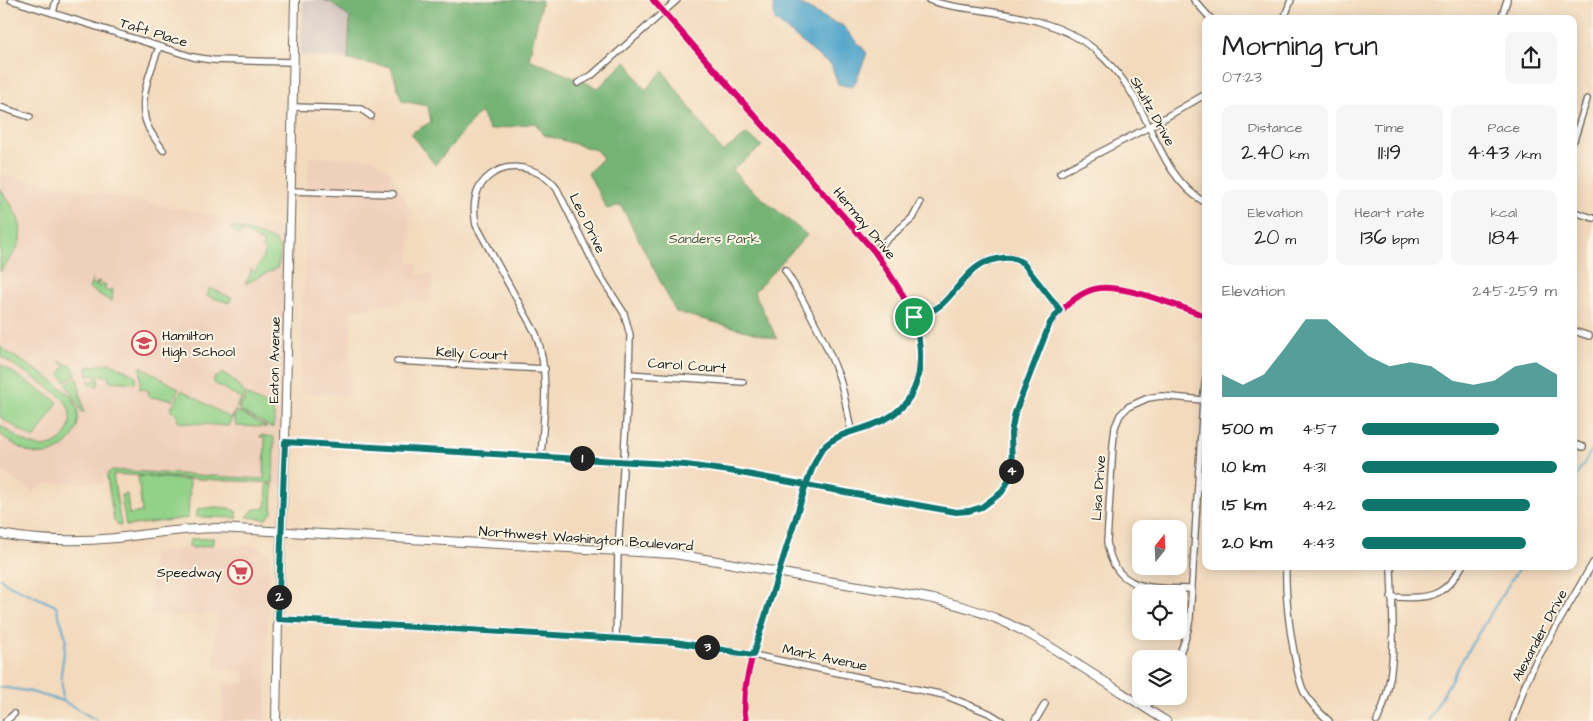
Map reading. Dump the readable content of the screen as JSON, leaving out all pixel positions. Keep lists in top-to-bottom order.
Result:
{
  "streets": {
    "main road": ["Eaton Avenue", "Northwest Washington Boulevard"],
    "street": [
      "Taft Place",
      "Shultz Drive",
      "Leo Drive",
      "Hermay Drive",
      "Kelly Court",
      "Carol Court",
      "Lisa Drive",
      "Alexander Drive",
      "Mark Avenue"
    ]
  },
  "crossings": [
    ["Taft Place", "Eaton Avenue"],
    ["Leo Drive", "Kelly Court"],
    ["Leo Drive", "Carol Court"],
    ["Leo Drive", "Northwest Washington Boulevard"],
    ["Leo Drive", "Mark Avenue"],
    ["Hermay Drive", "Northwest Washington Boulevard"],
    ["Hermay Drive", "Mark Avenue"],
    ["Eaton Avenue", "Northwest Washington Boulevard"],
    ["Eaton Avenue", "Mark Avenue"]
  ],
  "parks": ["Sanders Park"],
  "places": {
    "school or university": ["Hamilton High School"],
    "supermarket": ["Speedway"]
  },
  "north": "top",
  "page": {
    "heading": ["Morning run", "07:23"],
    "stats": [
      ["Distance", "2.40 km"],
      ["Time", "11:19"],
      ["Pace", "4:43 /km"],
      ["Elevation", "20 m"],
      ["Heart rate", "136 bpm"],
      ["kcal", "184"]
    ],
    "chart": ["Elevation", "245–259 m"],
    "list": [
      {
        "name": "500 m",
        "note": "4:57"
      },
      {
        "name": "1.0 km",
        "note": "4:31"
      },
      {
        "name": "1.5 km",
        "note": "4:42"
      },
      {
        "name": "2.0 km",
        "note": "4:43"
      }
    ],
    "pins": [
      "1",
      "4",
      "2",
      "3"
    ]
  }
}
